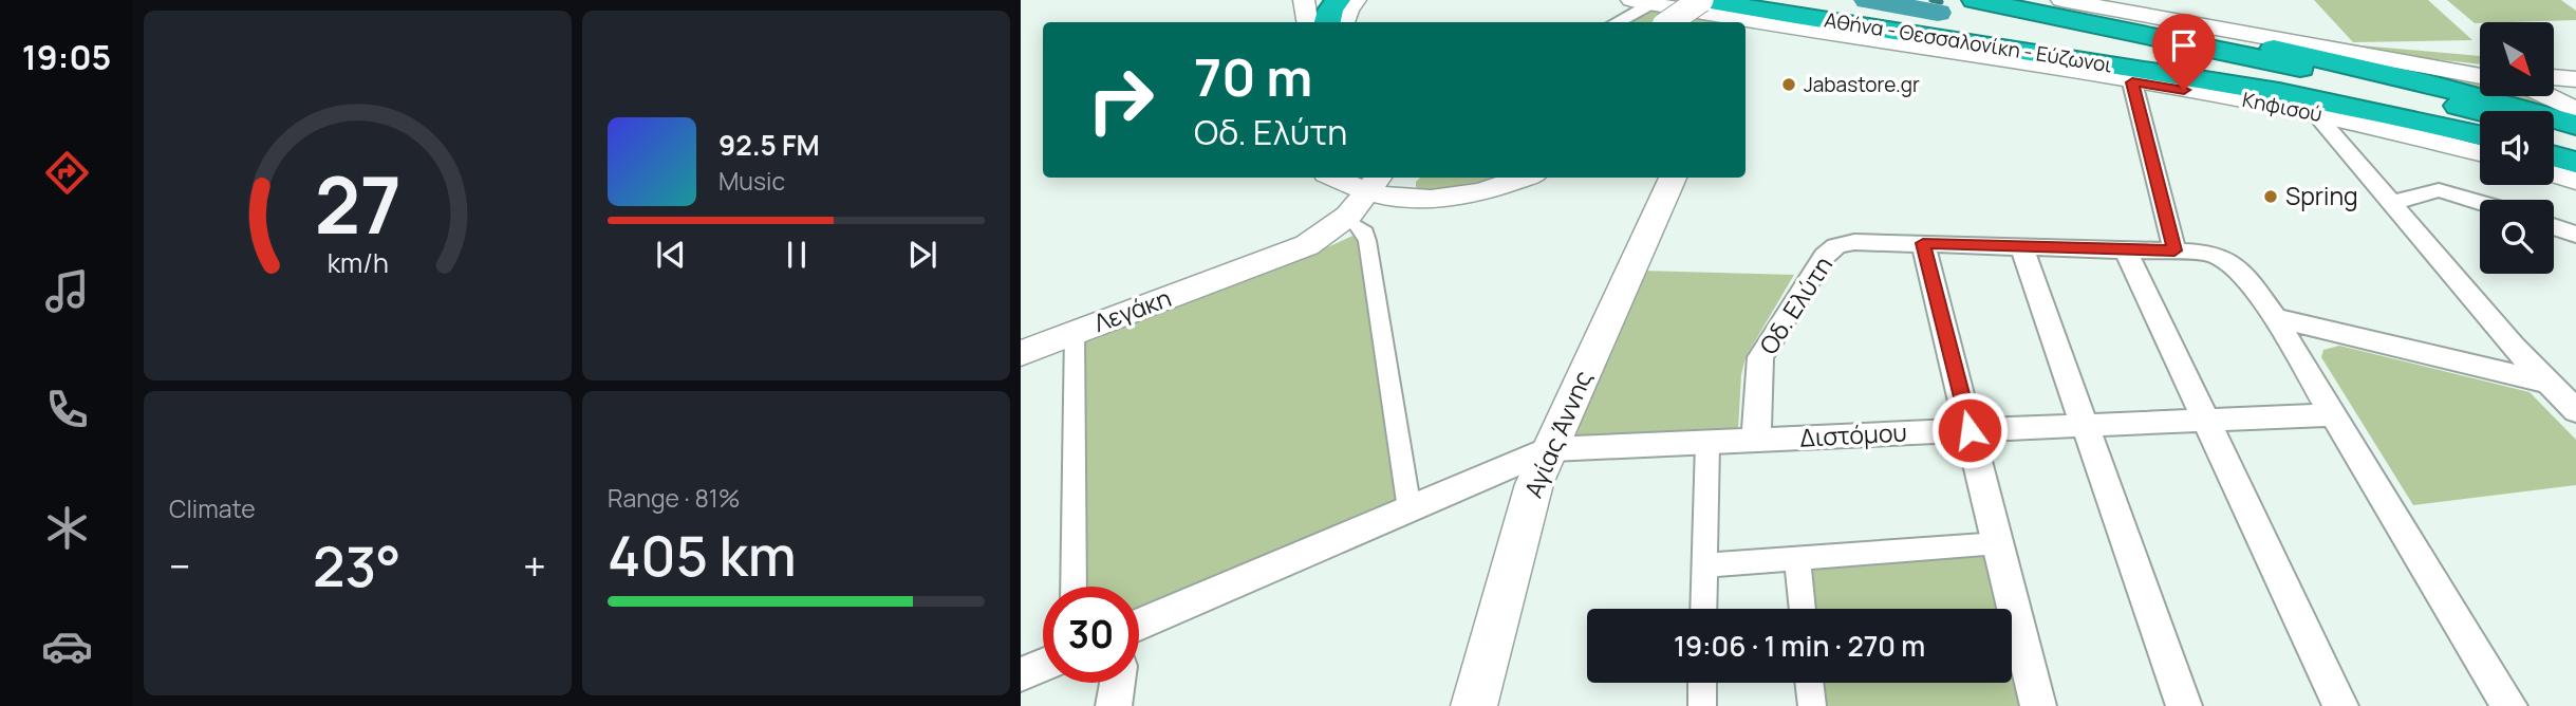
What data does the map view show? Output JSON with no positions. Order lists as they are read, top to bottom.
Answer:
{
  "streets": {
    "highway": ["Αθήνα - Θεσσαλονίκη - Εύζωνοι"],
    "street": [
      "Κηφισού",
      "Οδ. Ελύτη",
      "Λεγάκη",
      "Αγίας Άννης",
      "Διστόμου"
    ]
  },
  "crossings": [
    ["Οδ. Ελύτη", "Διστόμου"],
    ["Αγίας Άννης", "Διστόμου"]
  ],
  "places": ["Jabastore.gr", "Spring"],
  "north": "bottom right",
  "page": {
    "tabs": "19:05",
    "turn": ["70 m", "Οδ. Ελύτη"],
    "song": ["92.5 FM", "Music"],
    "tile": [
      "Climate",
      ["Range · 81%", "405 km"]
    ],
    "heat": ["−", "23°", "+"],
    "limit": "30",
    "trip": "19:06 · 1 min · 270 m",
    "gauge": ["27", "km/h"]
  }
}
